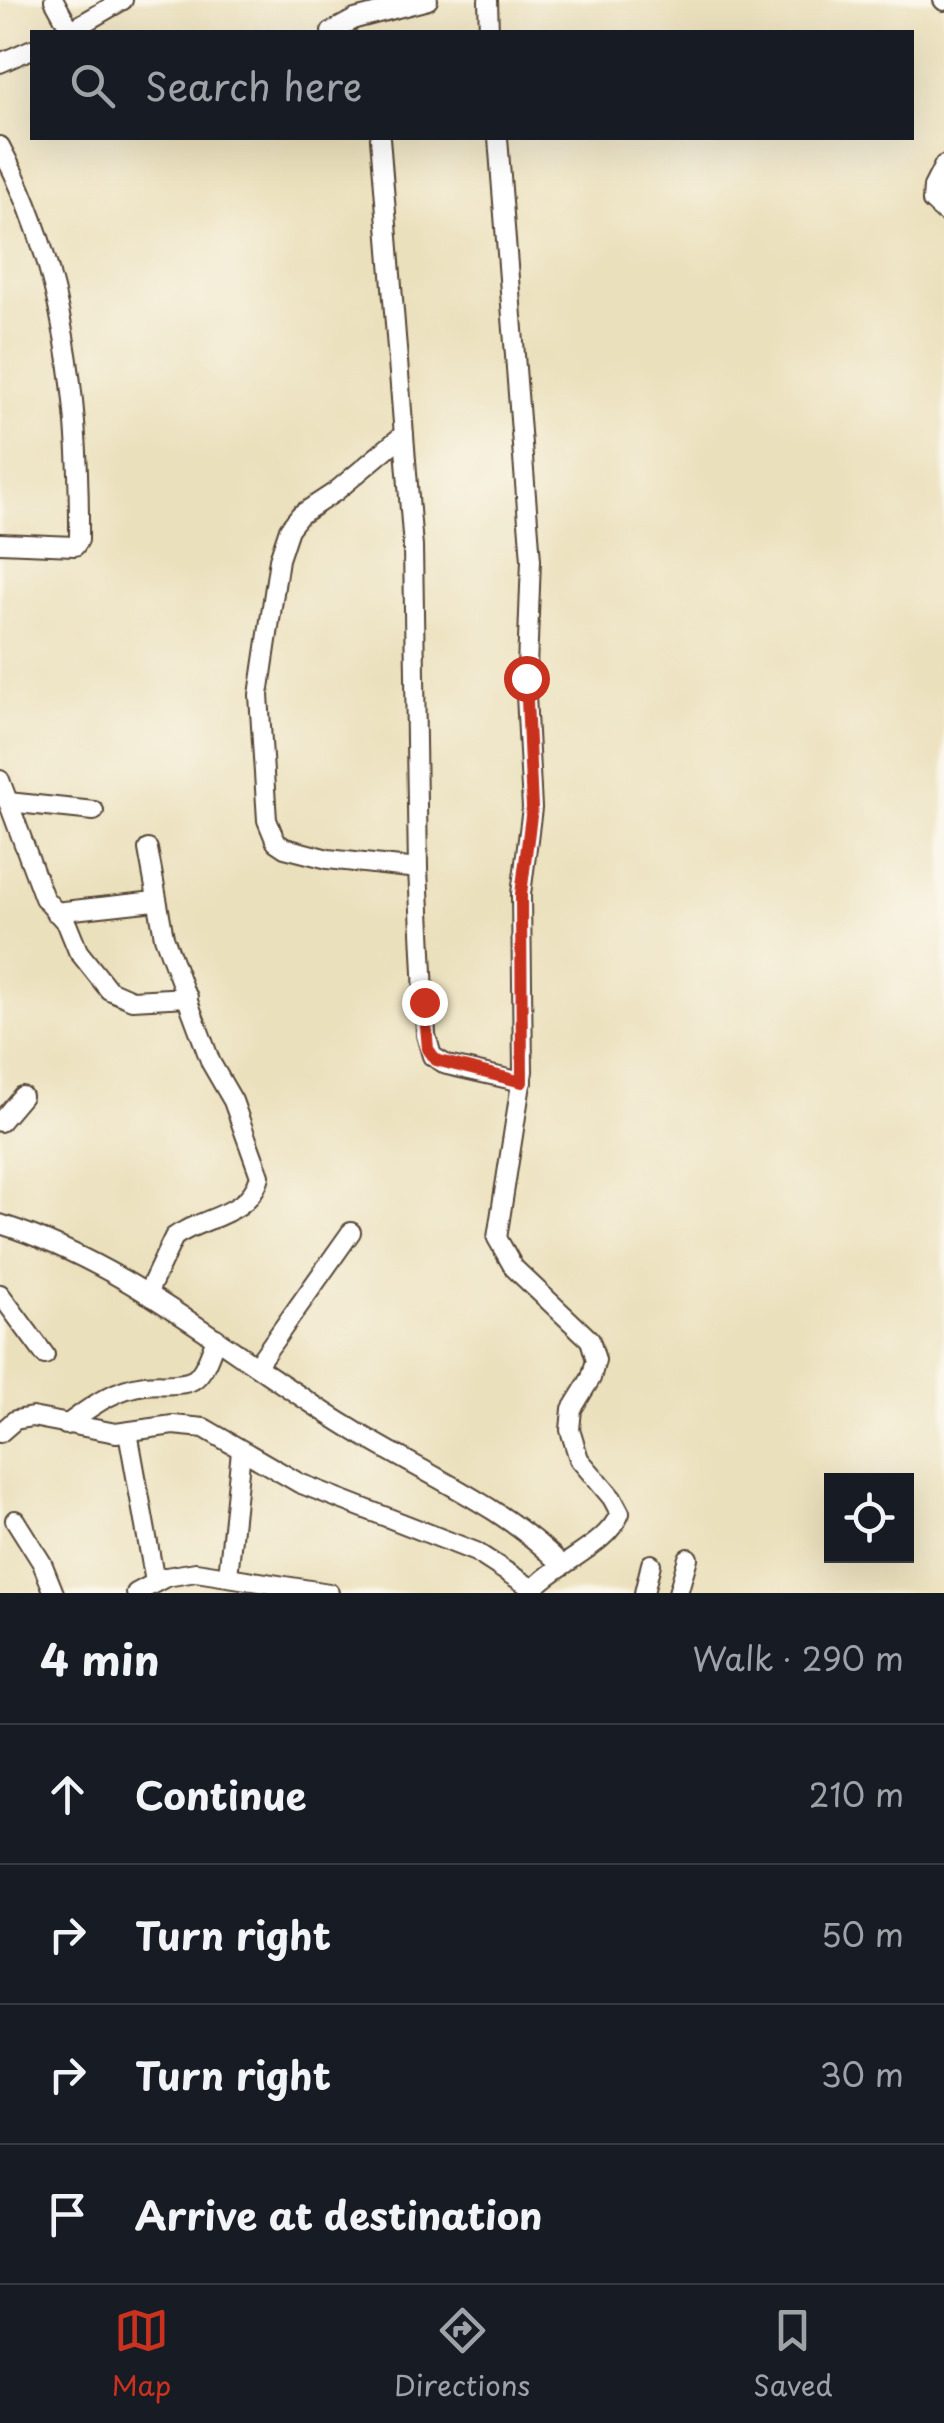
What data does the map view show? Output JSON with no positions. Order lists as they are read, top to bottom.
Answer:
{
  "page": {
    "search": "Search here",
    "heading": ["4 min", "Walk · 290 m"],
    "list": [
      ["Continue", "210 m"],
      ["Turn right", "50 m"],
      ["Turn right", "30 m"],
      "Arrive at destination"
    ],
    "nav": ["Map", "Directions", "Saved"]
  }
}
